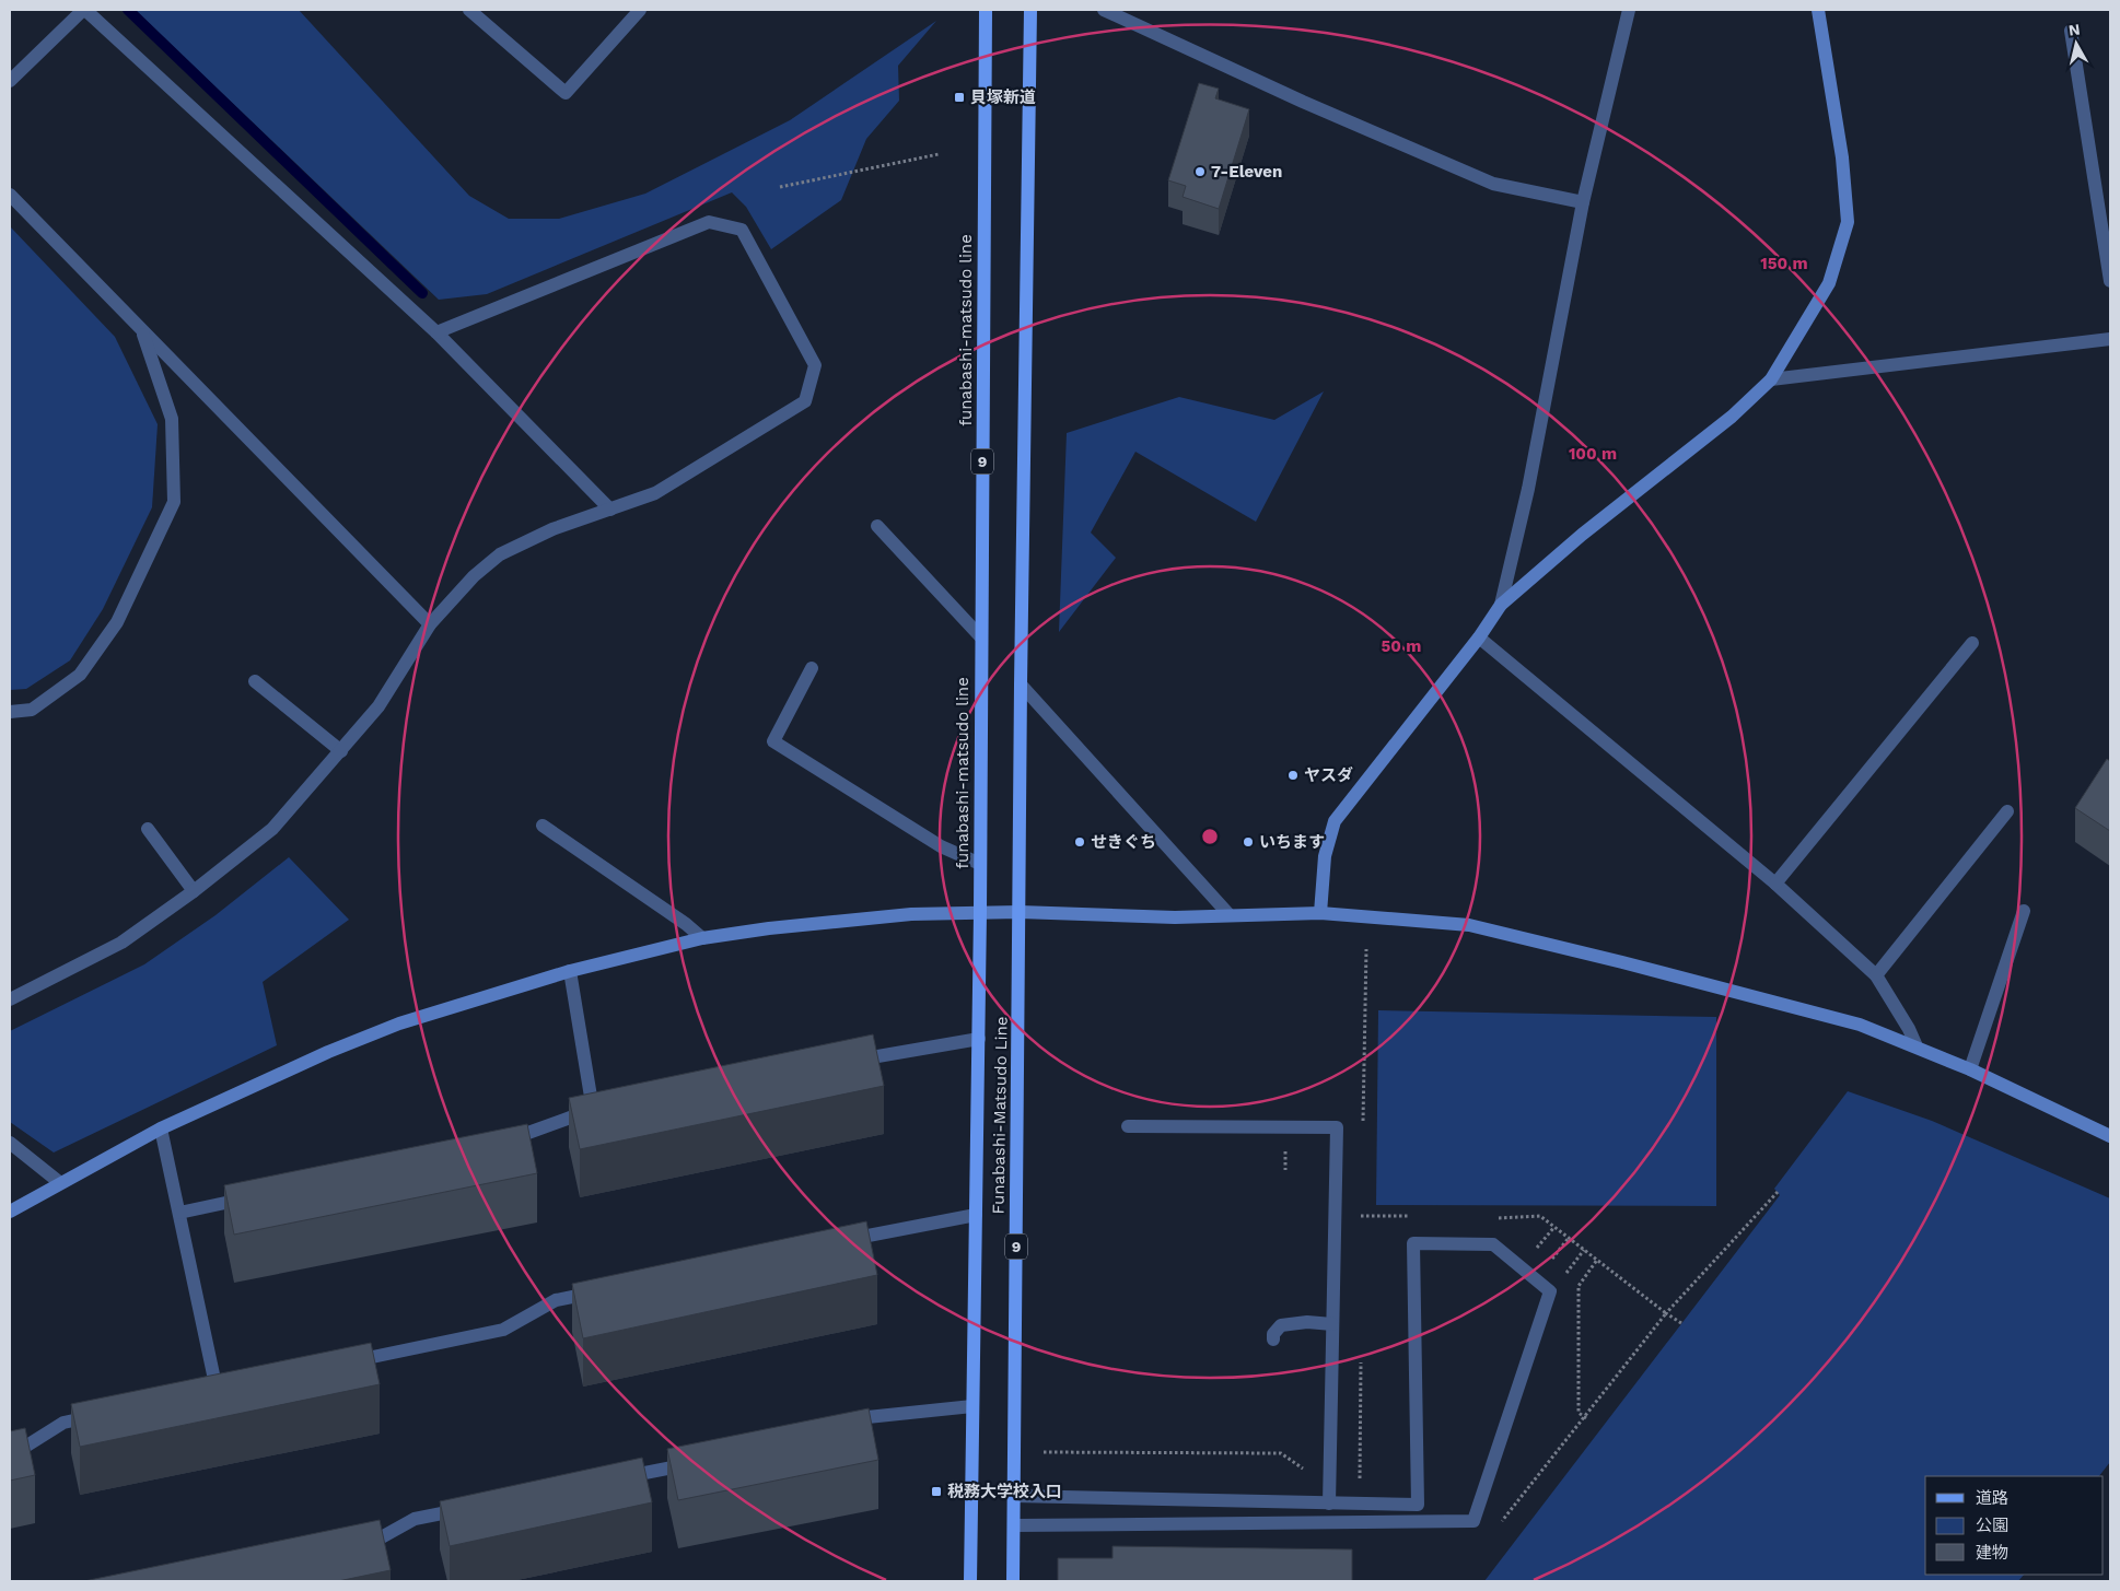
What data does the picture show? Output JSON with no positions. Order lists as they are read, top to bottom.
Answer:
{
  "streets": {
    "main road": ["funabashi-matsudo line", "9", "Funabashi-Matsudo Line"]
  },
  "crossings": [
    ["funabashi-matsudo line", "Funabashi-Matsudo Line"],
    ["9", "Funabashi-Matsudo Line"]
  ],
  "places": {
    "transit": ["貝塚新道", "税務大学校入口"],
    "other": [
      "7-Eleven",
      "ヤスダ",
      "せきぐち",
      "いちます"
    ]
  },
  "legend": ["道路", "公園", "建物"],
  "north": "top",
  "rings": ["150 m", "100 m", "50 m"]
}
